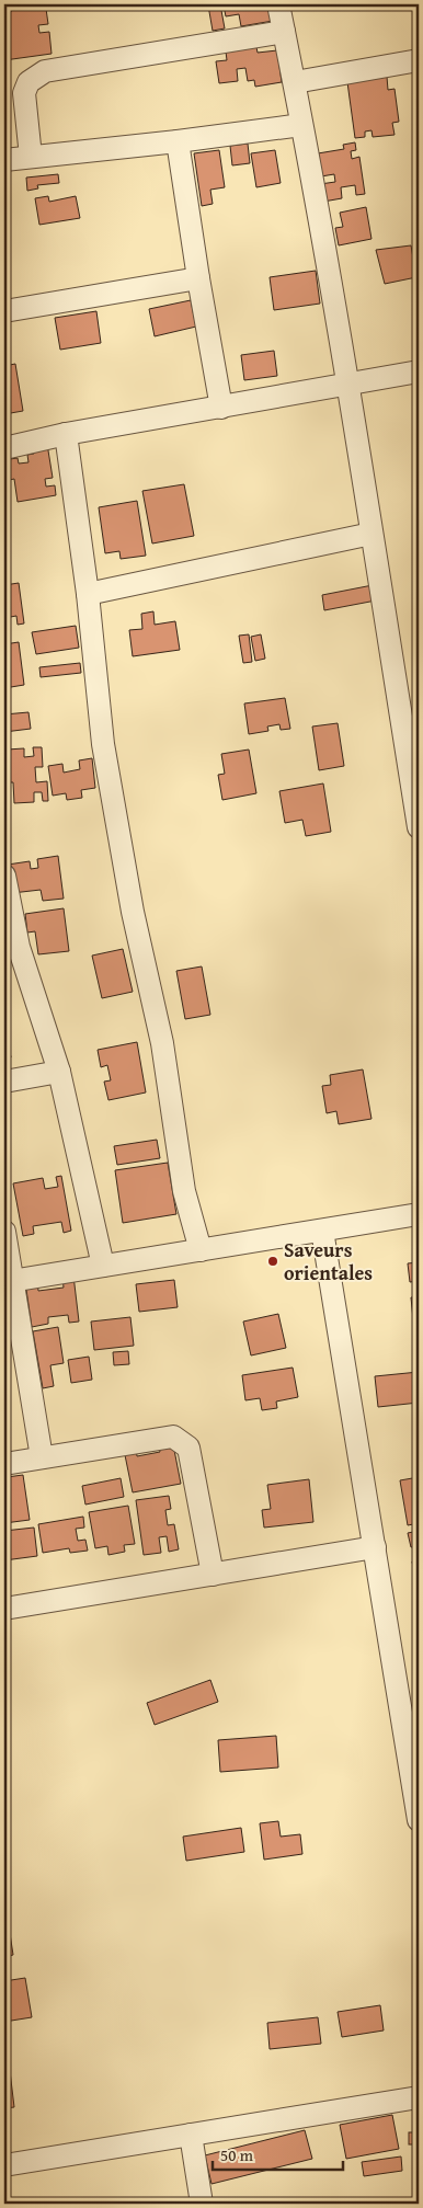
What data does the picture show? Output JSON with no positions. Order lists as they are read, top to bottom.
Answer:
{
  "places": ["Saveurs orientales"],
  "scale_bar": "50 m"
}
